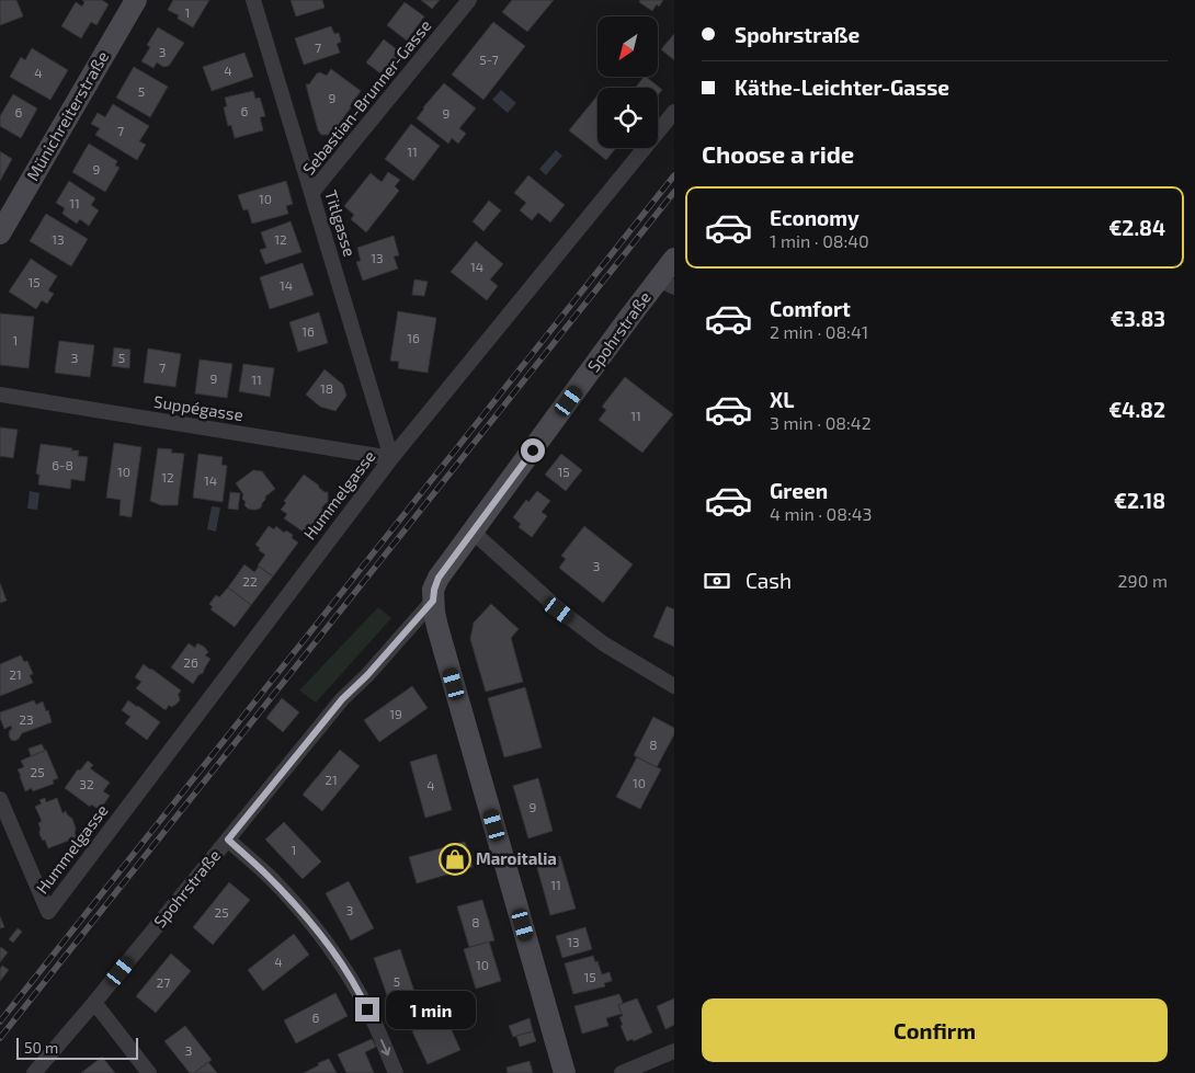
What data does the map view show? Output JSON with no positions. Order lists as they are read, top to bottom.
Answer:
{
  "streets": {
    "street": [
      "Sebastian-Brunner-Gasse",
      "Münichreiterstraße",
      "Titlgasse",
      "Spohrstraße",
      "Suppégasse",
      "Hummelgasse"
    ]
  },
  "crossings": [
    ["Sebastian-Brunner-Gasse", "Titlgasse"],
    ["Titlgasse", "Suppégasse"],
    ["Titlgasse", "Hummelgasse"],
    ["Suppégasse", "Hummelgasse"]
  ],
  "places": {
    "shop": ["Maroitalia"]
  },
  "house_numbers": [
    "1",
    "7",
    "3",
    "5-7",
    "4",
    "4",
    "5",
    "9",
    "6",
    "6",
    "9",
    "7",
    "11",
    "9",
    "10",
    "11",
    "13",
    "12",
    "13",
    "14",
    "15",
    "14",
    "16",
    "16",
    "1",
    "3",
    "5",
    "7",
    "9",
    "11",
    "18",
    "11",
    "6-8",
    "10",
    "15",
    "12",
    "14",
    "3",
    "22",
    "26",
    "21",
    "19",
    "23",
    "8",
    "25",
    "21",
    "10",
    "32",
    "4",
    "9",
    "1",
    "11",
    "3",
    "25",
    "8",
    "13",
    "4",
    "10",
    "15",
    "5",
    "27",
    "6",
    "3"
  ],
  "scale_bar": "50 m",
  "north": "bottom left",
  "page": {
    "banner": ["Spohrstraße", "Käthe-Leichter-Gasse"],
    "heading": "Choose a ride",
    "list": [
      {
        "name": "Economy",
        "note": "1 min · 08:40",
        "value": "€2.84"
      },
      {
        "name": "Comfort",
        "note": "2 min · 08:41",
        "value": "€3.83"
      },
      {
        "name": "XL",
        "note": "3 min · 08:42",
        "value": "€4.82"
      },
      {
        "name": "Green",
        "note": "4 min · 08:43",
        "value": "€2.18"
      }
    ],
    "pay": ["Cash", "290 m"],
    "buttons": "Confirm",
    "bubble": "1 min",
    "scale": "50 m"
  }
}
